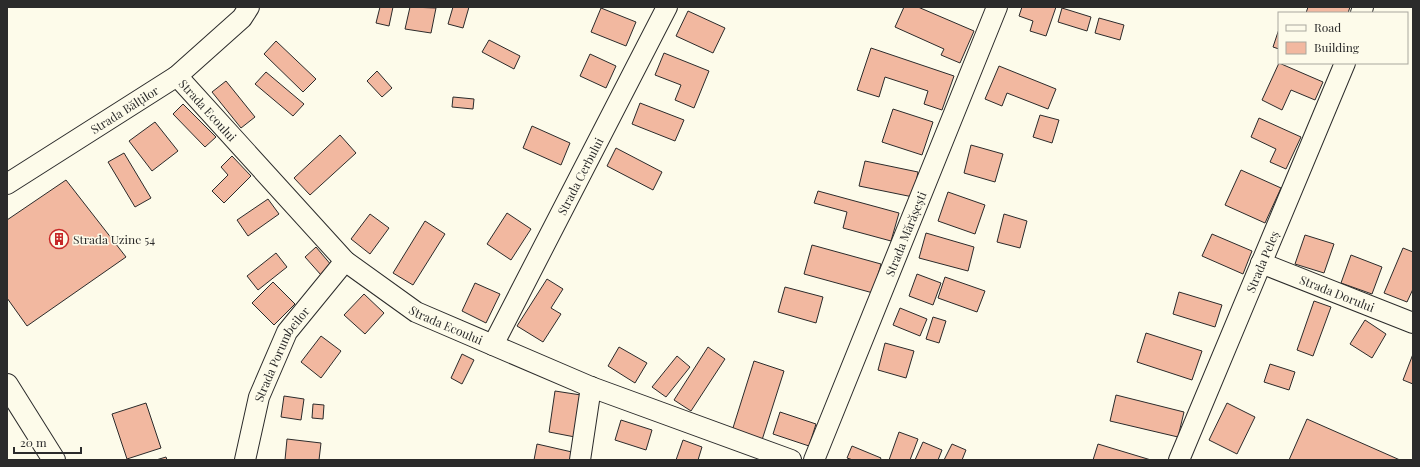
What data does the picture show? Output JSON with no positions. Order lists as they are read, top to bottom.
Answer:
{
  "streets": {
    "street": [
      "Strada Bălților",
      "Strada Ecoului",
      "Strada Cerbului",
      "Strada Mărășești",
      "Strada Peleș",
      "Strada Dorului",
      "Strada Porumbeilor"
    ]
  },
  "crossings": [
    ["Strada Bălților", "Strada Ecoului"],
    ["Strada Ecoului", "Strada Cerbului"],
    ["Strada Ecoului", "Strada Porumbeilor"],
    ["Strada Peleș", "Strada Dorului"]
  ],
  "places": {
    "building": ["Strada Uzine 54"]
  },
  "legend": ["Road", "Building"],
  "scale_bar": "20 m"
}
